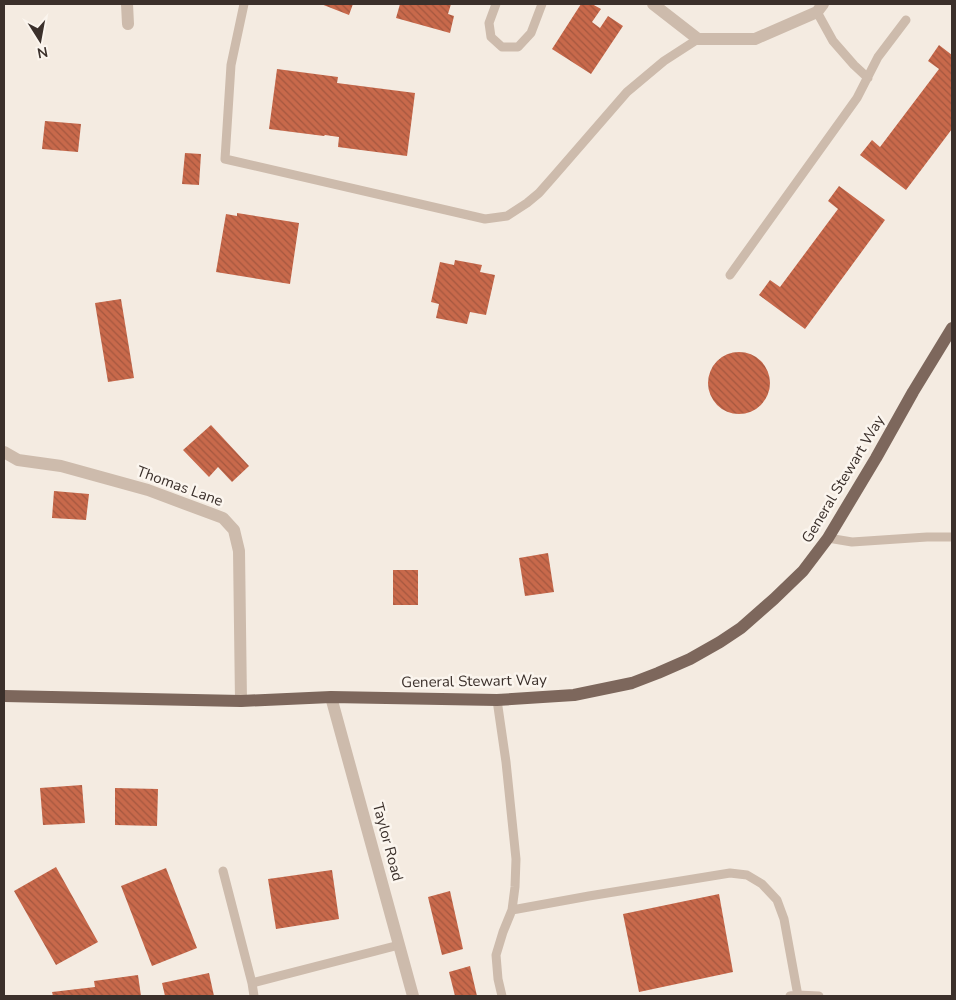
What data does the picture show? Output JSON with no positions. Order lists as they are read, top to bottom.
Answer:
{
  "streets": {
    "main road": ["General Stewart Way"],
    "street": ["Thomas Lane", "Taylor Road"]
  },
  "crossings": [
    ["General Stewart Way", "Thomas Lane"],
    ["General Stewart Way", "Taylor Road"]
  ],
  "north": "bottom"
}
